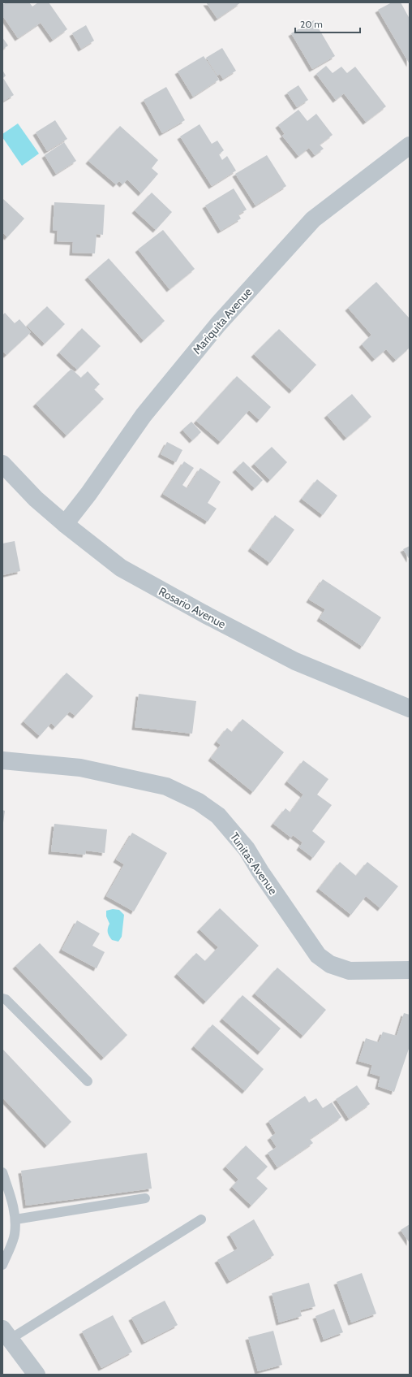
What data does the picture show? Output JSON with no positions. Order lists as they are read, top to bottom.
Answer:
{
  "streets": {
    "street": ["Mariquita Avenue", "Rosario Avenue", "Tunitas Avenue"]
  },
  "crossings": [
    ["Mariquita Avenue", "Rosario Avenue"]
  ],
  "scale_bar": "20 m"
}
